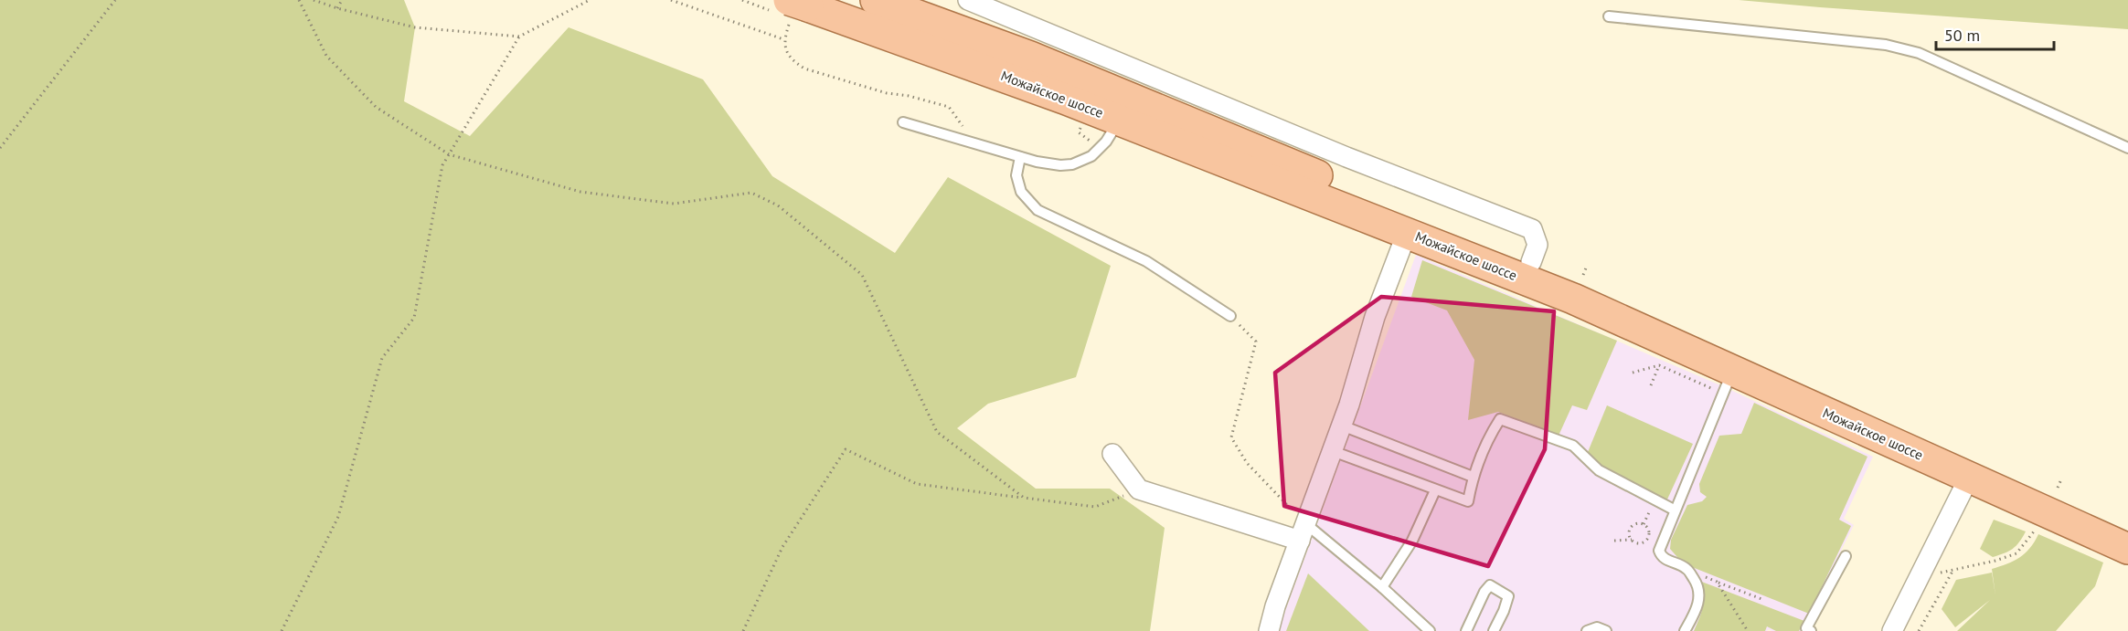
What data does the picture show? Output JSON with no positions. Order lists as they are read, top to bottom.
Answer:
{
  "streets": {
    "main road": ["Можайское шоссе"]
  },
  "scale_bar": "50 m"
}
